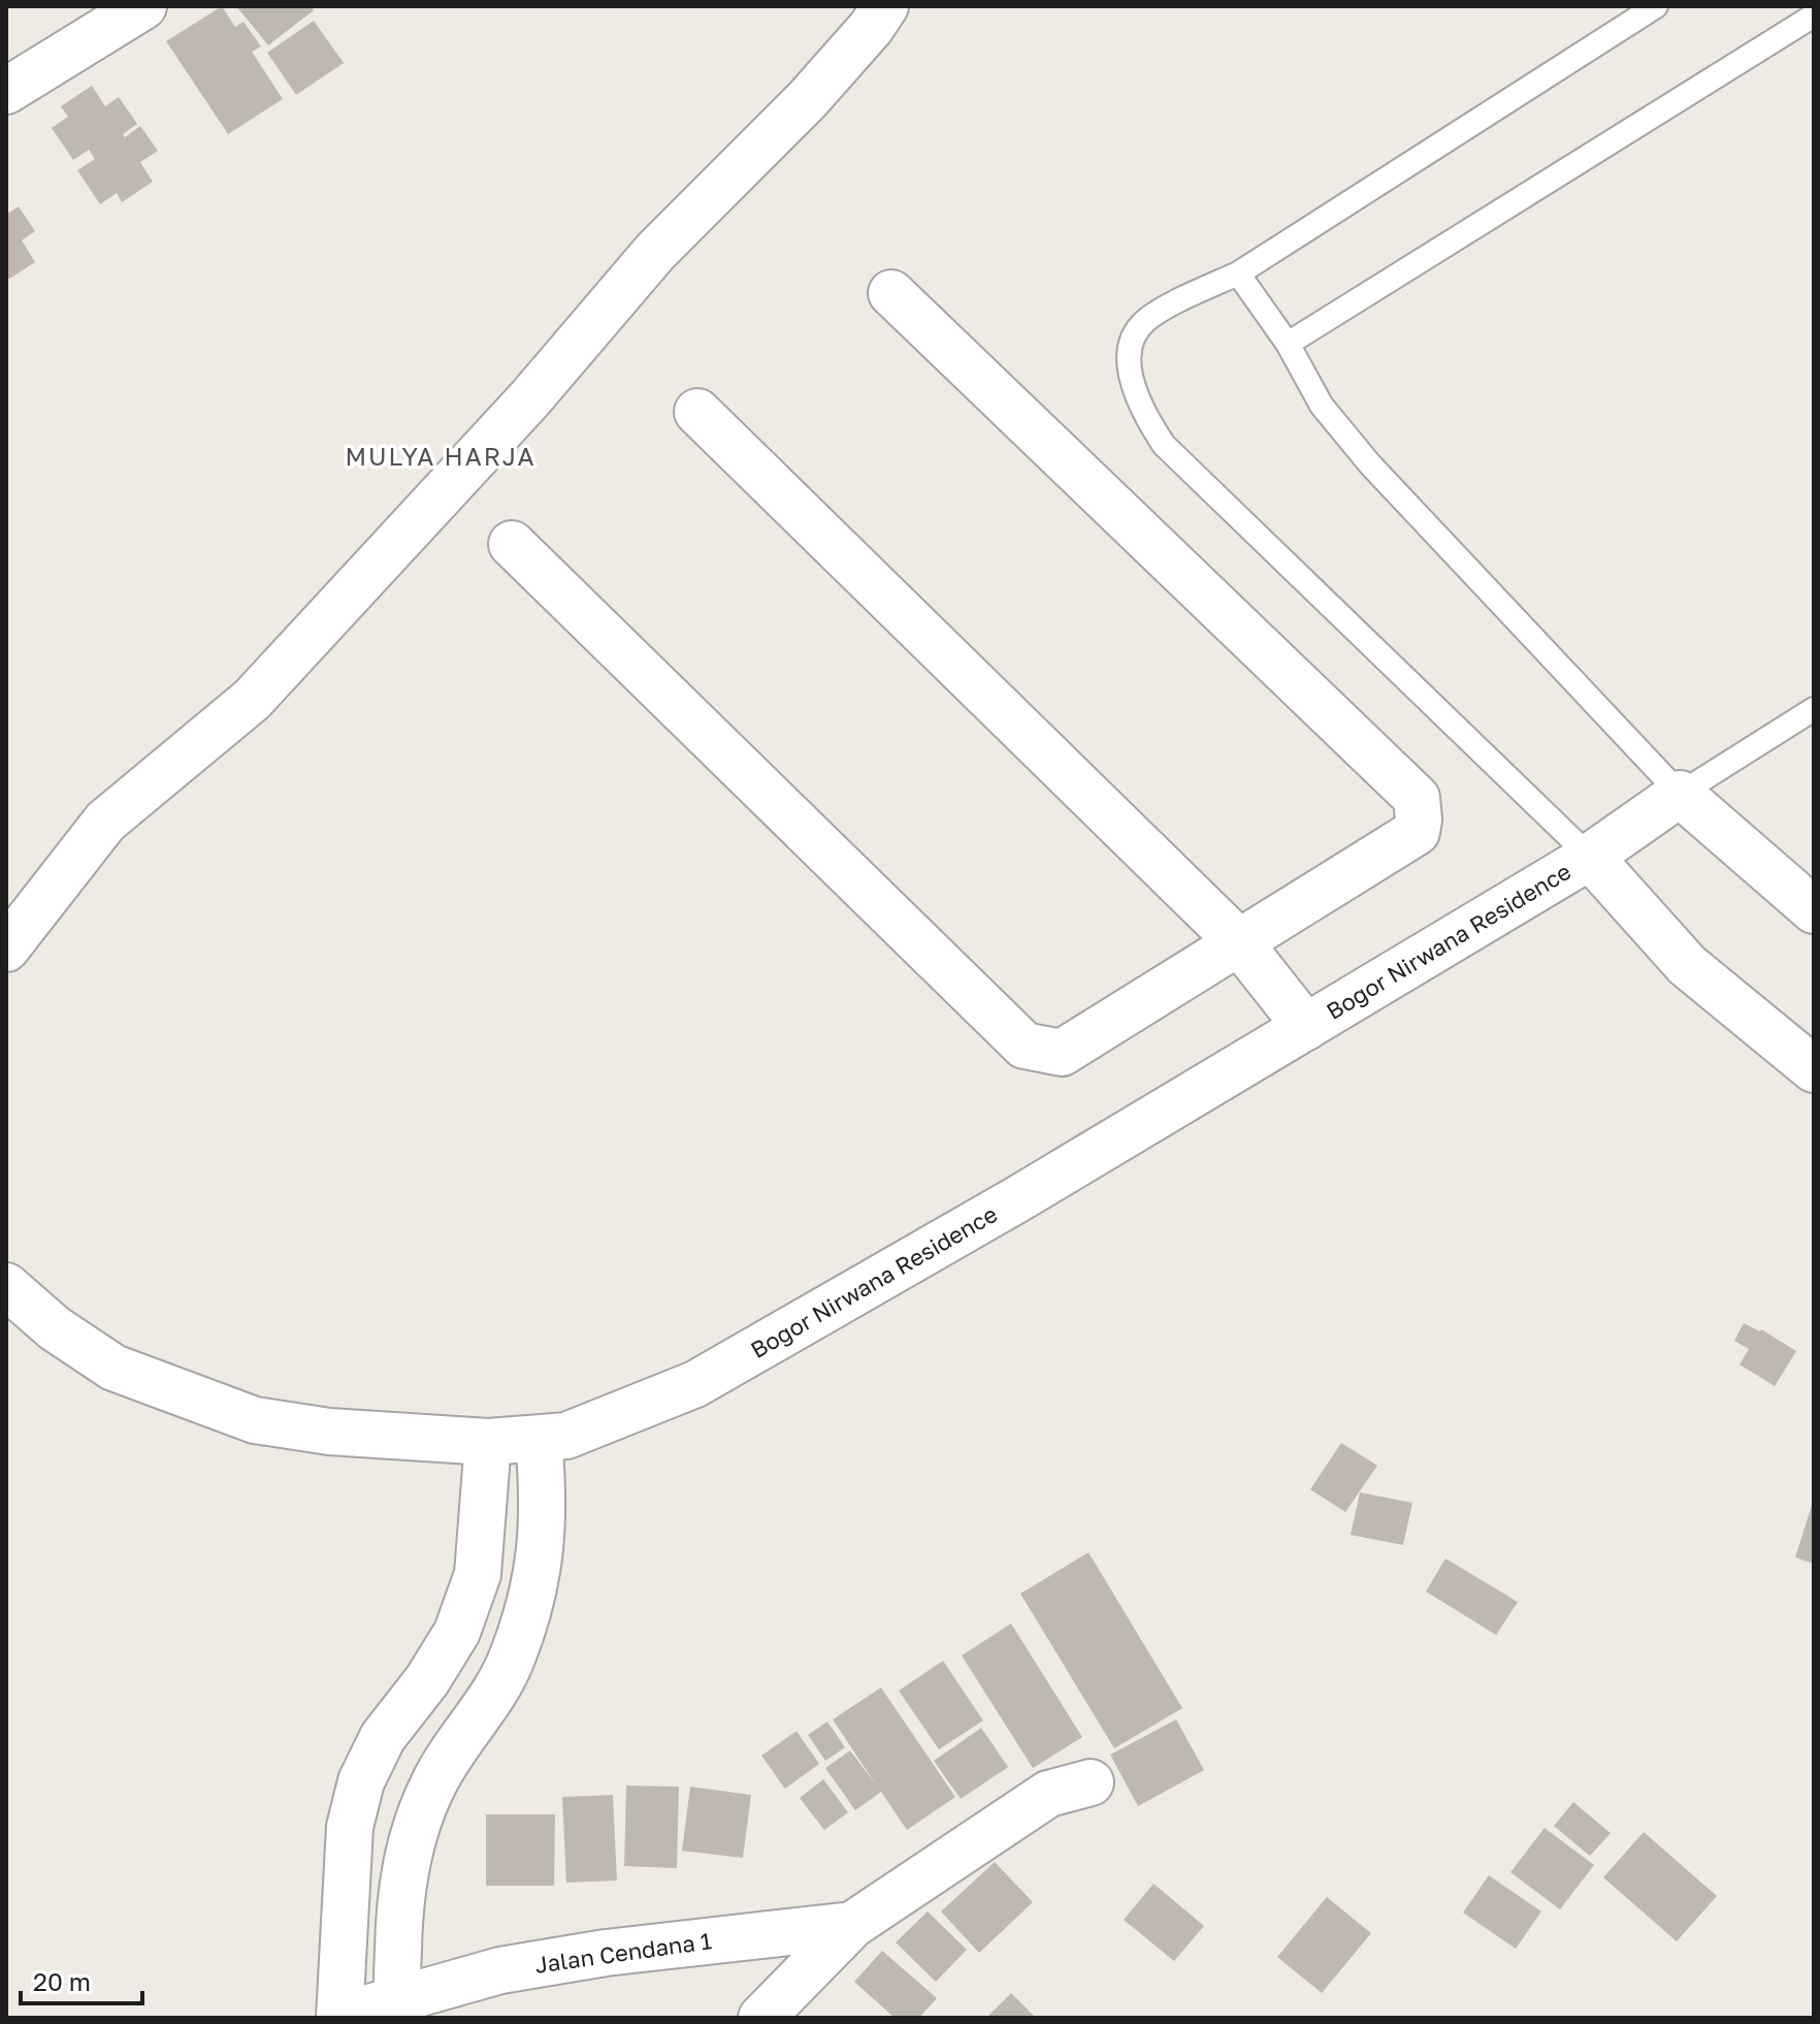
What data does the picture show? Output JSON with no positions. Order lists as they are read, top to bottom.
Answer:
{
  "streets": {
    "street": ["Bogor Nirwana Residence", "Jalan Cendana 1"]
  },
  "districts": ["MULYA HARJA"],
  "scale_bar": "20 m"
}
